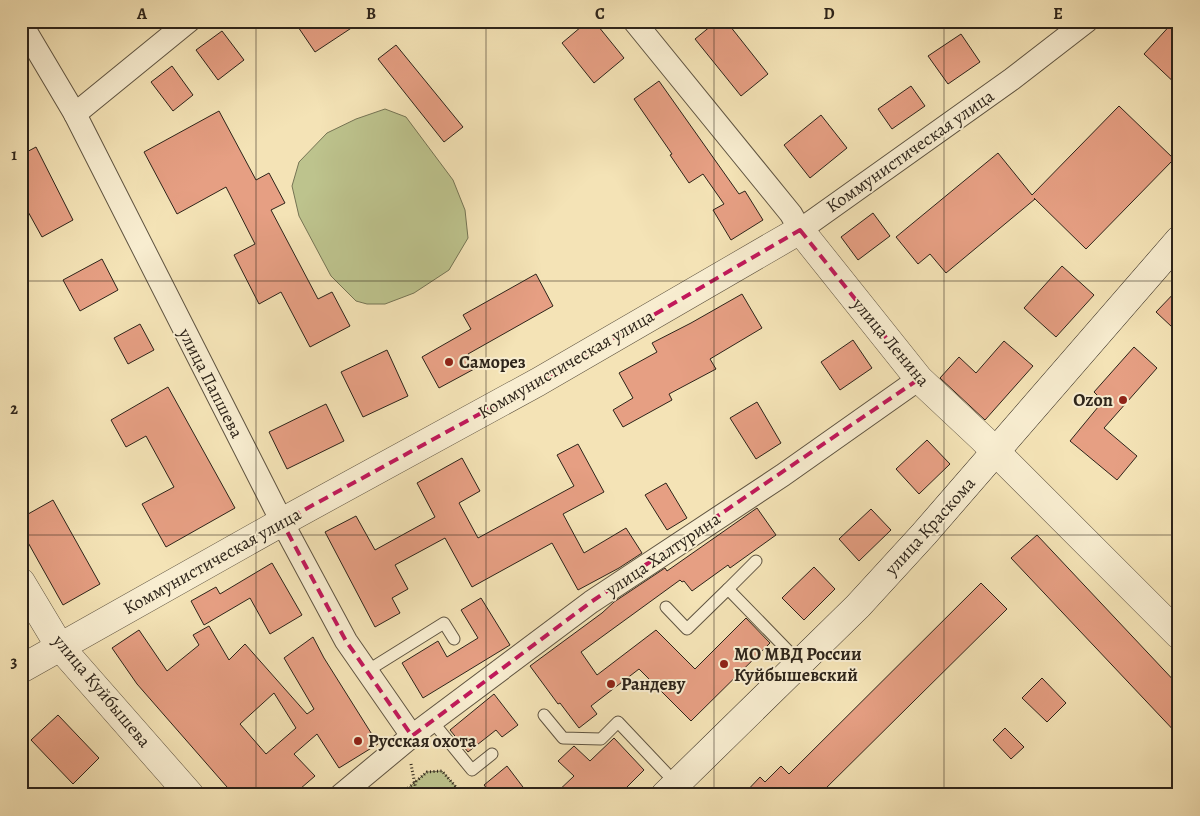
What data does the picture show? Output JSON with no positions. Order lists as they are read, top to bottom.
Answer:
{
  "streets": {
    "street": [
      "Коммунистическая улица",
      "улица Ленина",
      "улица Папшева",
      "улица Краскома",
      "улица Халтурина",
      "улица Куйбышева"
    ]
  },
  "crossings": [
    ["Коммунистическая улица", "улица Ленина"],
    ["Коммунистическая улица", "улица Папшева"],
    ["Коммунистическая улица", "улица Куйбышева"],
    ["улица Ленина", "улица Краскома"],
    ["улица Ленина", "улица Халтурина"],
    ["улица Папшева", "улица Халтурина"]
  ],
  "places": [
    "Саморез",
    "Ozon",
    "МО МВД России Куйбышевский",
    "Рандеву",
    "Русская охота"
  ],
  "grid": {
    "columns": [
      "A",
      "B",
      "C",
      "D",
      "E"
    ],
    "rows": ["1", "2", "3"]
  }
}
